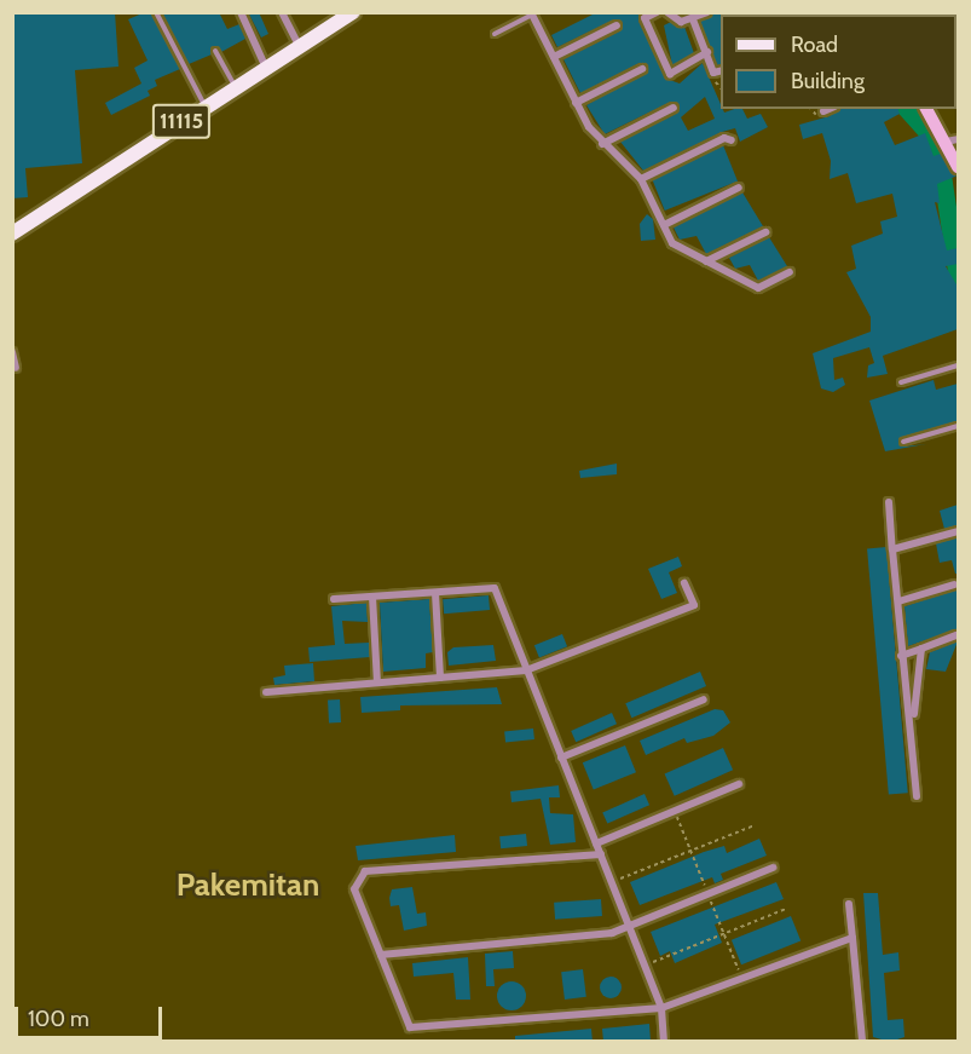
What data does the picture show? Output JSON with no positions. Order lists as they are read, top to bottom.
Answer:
{
  "streets": {
    "main road": ["11115"]
  },
  "districts": ["Pakemitan"],
  "legend": ["Road", "Building"],
  "scale_bar": "100 m"
}
